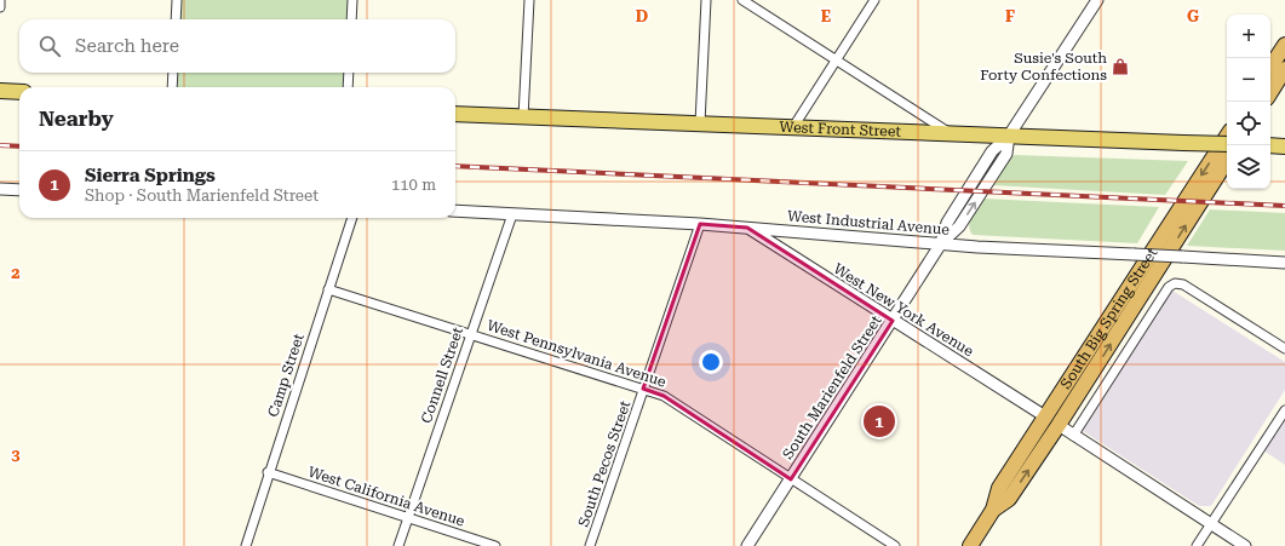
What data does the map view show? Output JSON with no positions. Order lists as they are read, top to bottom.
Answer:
{
  "streets": {
    "highway": ["South Big Spring Street"],
    "main road": ["West Front Street"],
    "street": [
      "West Industrial Avenue",
      "West New York Avenue",
      "West Pennsylvania Avenue",
      "Camp Street",
      "Connell Street",
      "South Marienfeld Street",
      "South Pecos Street",
      "West California Avenue"
    ]
  },
  "crossings": [
    ["West Front Street", "South Marienfeld Street"],
    ["West Industrial Avenue", "West New York Avenue"],
    ["West Industrial Avenue", "Connell Street"],
    ["West Industrial Avenue", "South Marienfeld Street"],
    ["West Industrial Avenue", "South Pecos Street"],
    ["West New York Avenue", "South Big Spring Street"],
    ["West New York Avenue", "South Marienfeld Street"],
    ["West Pennsylvania Avenue", "Camp Street"],
    ["West Pennsylvania Avenue", "Connell Street"],
    ["West Pennsylvania Avenue", "South Marienfeld Street"],
    ["West Pennsylvania Avenue", "South Pecos Street"],
    ["Camp Street", "West California Avenue"],
    ["Connell Street", "West California Avenue"]
  ],
  "places": {
    "shop": ["Susie's South Forty Confections"]
  },
  "page": {
    "map_buttons": ["+", "−"],
    "search": "Search here",
    "heading": "Nearby",
    "list": [
      {
        "mark": "1",
        "name": "Sierra Springs",
        "note": "Shop · South Marienfeld Street",
        "value": "110 m"
      }
    ],
    "pins": "1"
  },
  "grid": {
    "columns": [
      "D",
      "E",
      "F",
      "G"
    ],
    "rows": ["2", "3"]
  }
}
